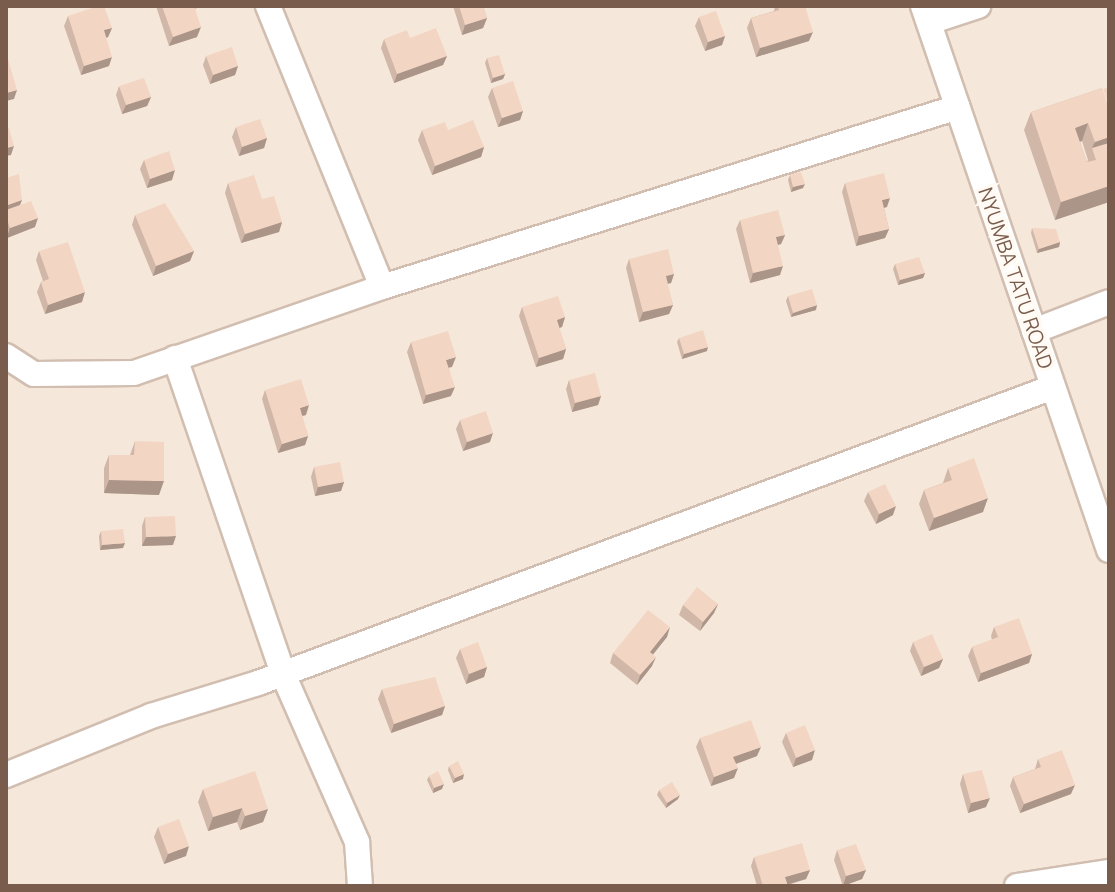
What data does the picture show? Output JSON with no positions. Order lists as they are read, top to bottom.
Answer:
{
  "streets": {
    "street": ["NYUMBA TATU ROAD"]
  }
}
